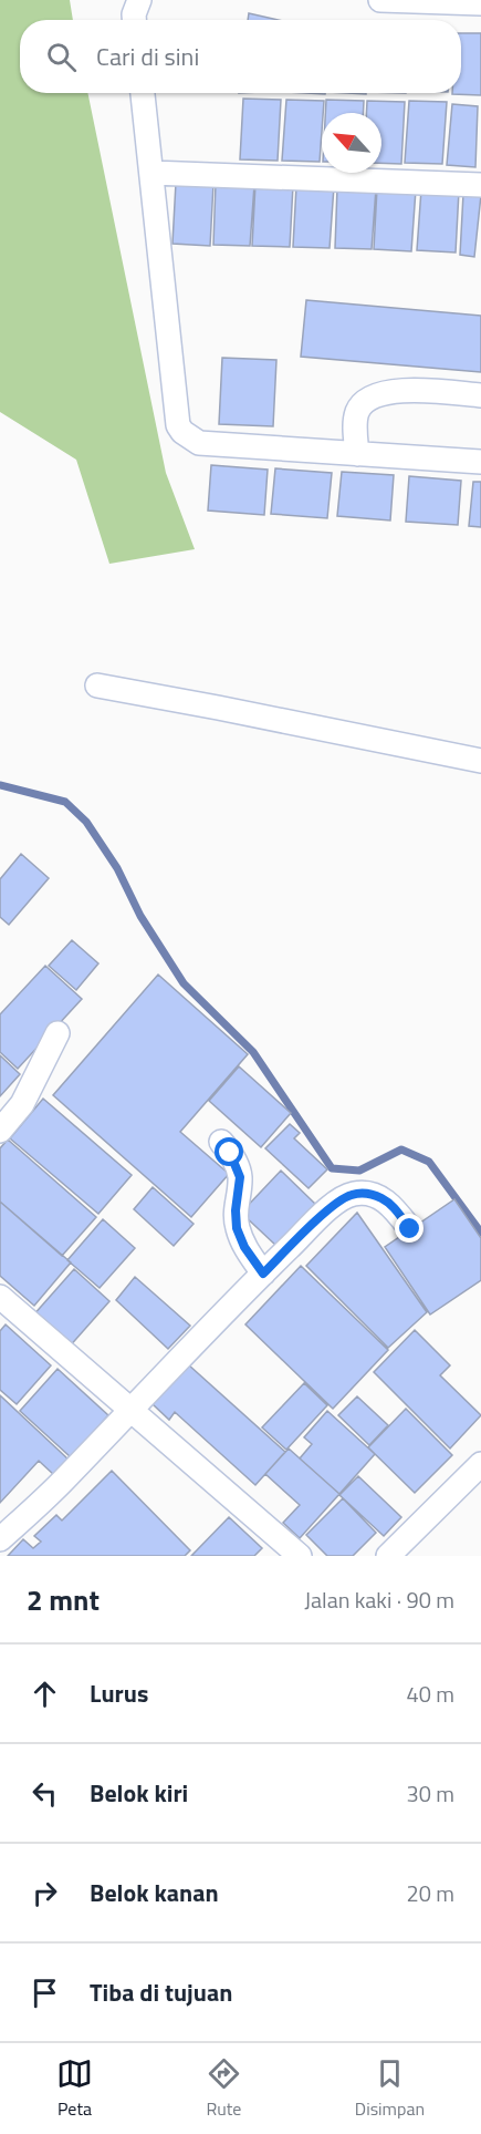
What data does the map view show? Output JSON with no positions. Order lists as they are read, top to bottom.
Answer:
{
  "north": "top left",
  "page": {
    "search": "Cari di sini",
    "heading": ["2 mnt", "Jalan kaki · 90 m"],
    "list": [
      ["Lurus", "40 m"],
      ["Belok kiri", "30 m"],
      ["Belok kanan", "20 m"],
      "Tiba di tujuan"
    ],
    "nav": ["Peta", "Rute", "Disimpan"]
  }
}
